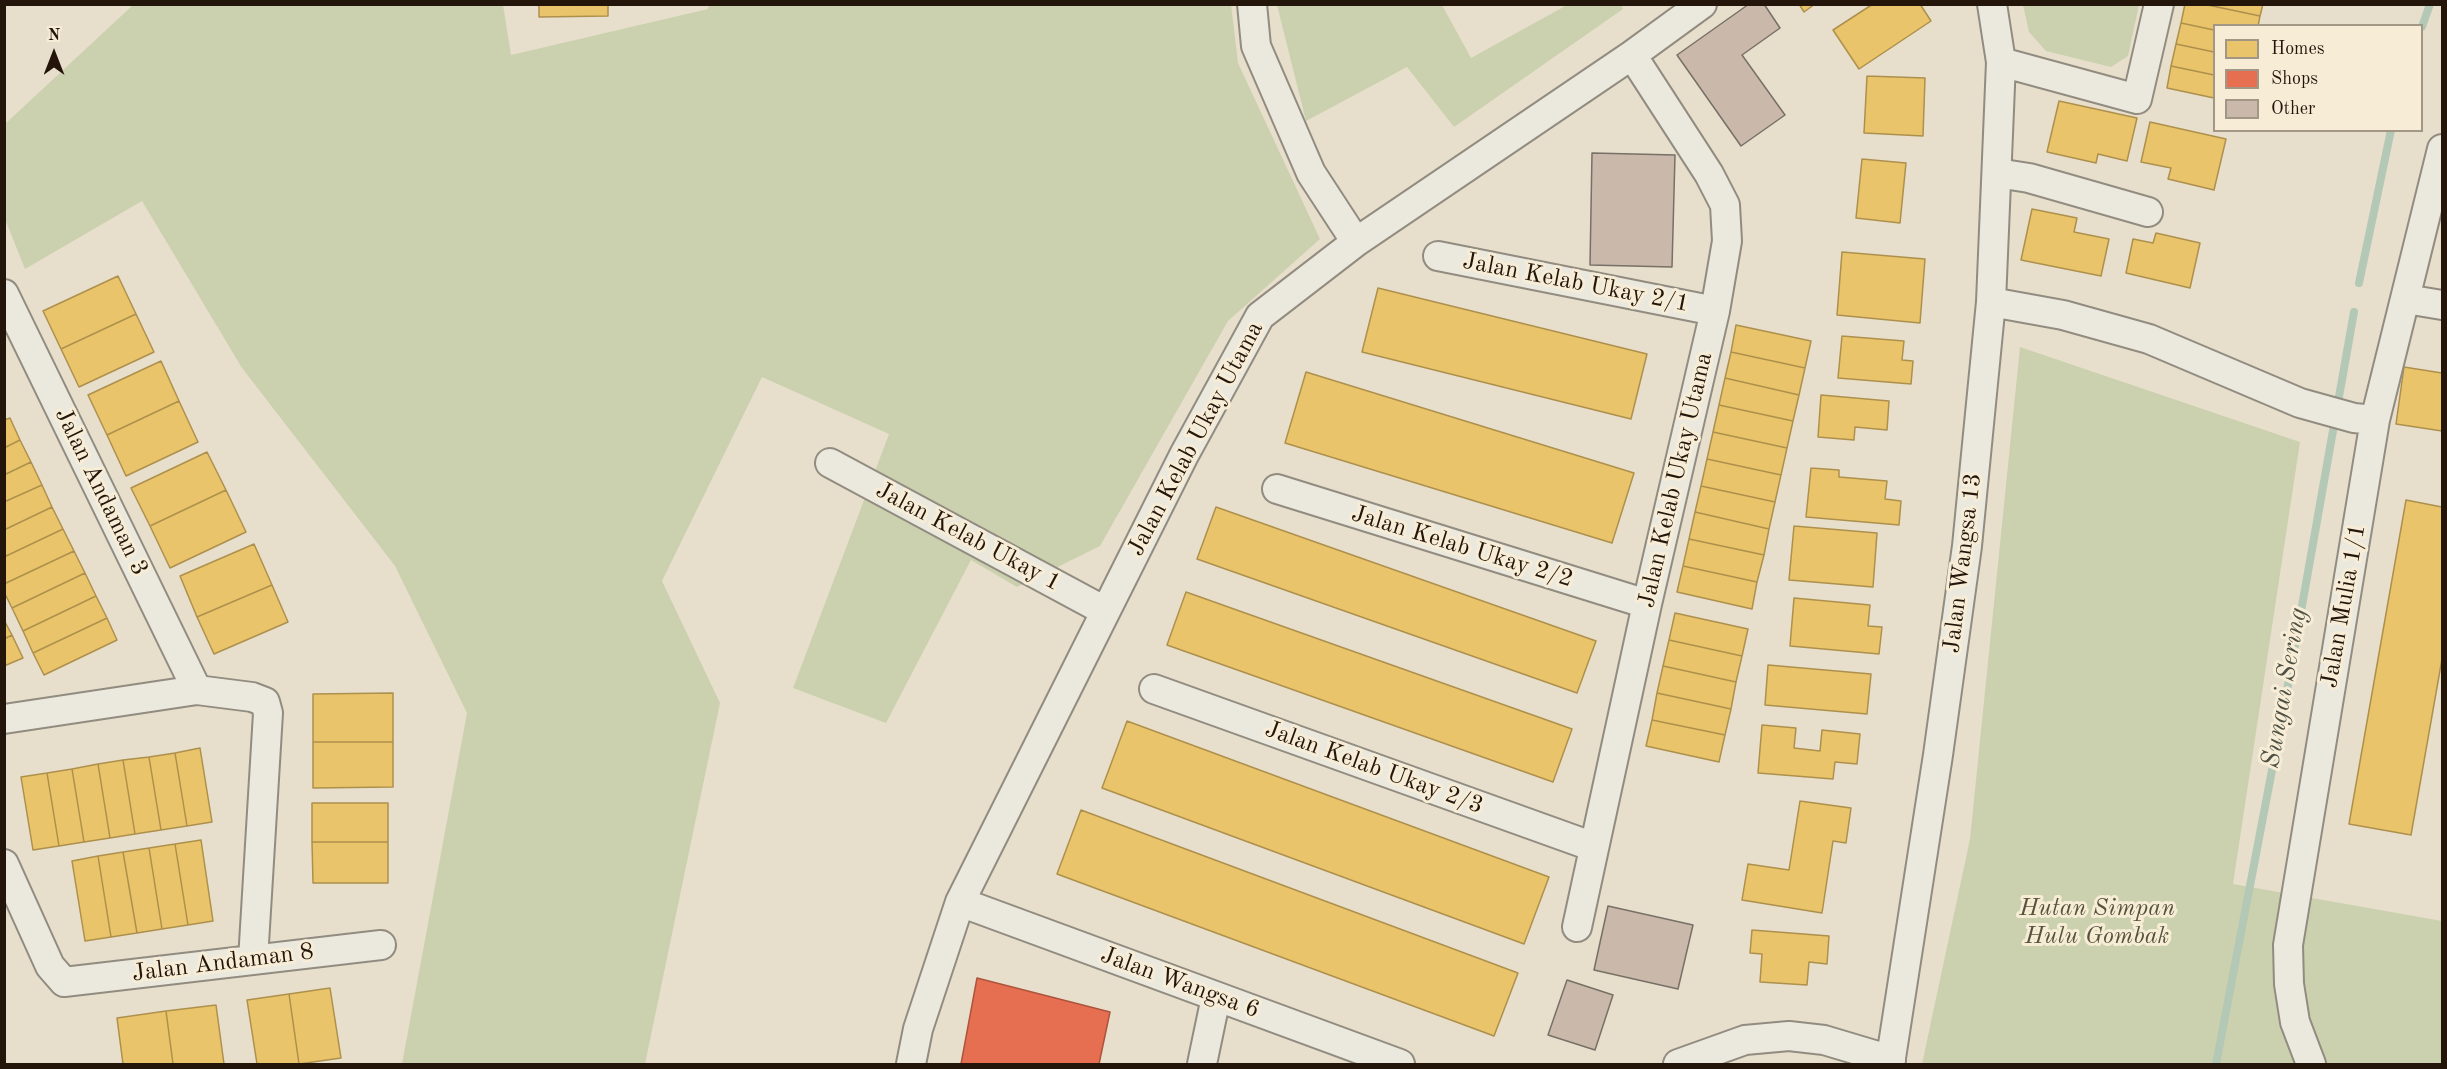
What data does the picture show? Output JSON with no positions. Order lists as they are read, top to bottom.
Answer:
{
  "streets": {
    "street": [
      "Jalan Kelab Ukay 2/1",
      "Jalan Kelab Ukay Utama",
      "Jalan Andaman 3",
      "Jalan Kelab Ukay 1",
      "Jalan Kelab Ukay 2/2",
      "Jalan Wangsa 13",
      "Jalan Mulia 1/1",
      "Jalan Kelab Ukay 2/3",
      "Jalan Andaman 8",
      "Jalan Wangsa 6"
    ]
  },
  "crossings": [
    ["Jalan Kelab Ukay 2/1", "Jalan Kelab Ukay Utama"],
    ["Jalan Kelab Ukay Utama", "Jalan Kelab Ukay 1"],
    ["Jalan Kelab Ukay Utama", "Jalan Kelab Ukay 2/2"],
    ["Jalan Kelab Ukay Utama", "Jalan Kelab Ukay 2/3"],
    ["Jalan Kelab Ukay Utama", "Jalan Wangsa 6"]
  ],
  "water": ["Sungai Sering"],
  "parks": ["Hutan Simpan Hulu Gombak"],
  "legend": ["Homes", "Shops", "Other"],
  "north": "top"
}
